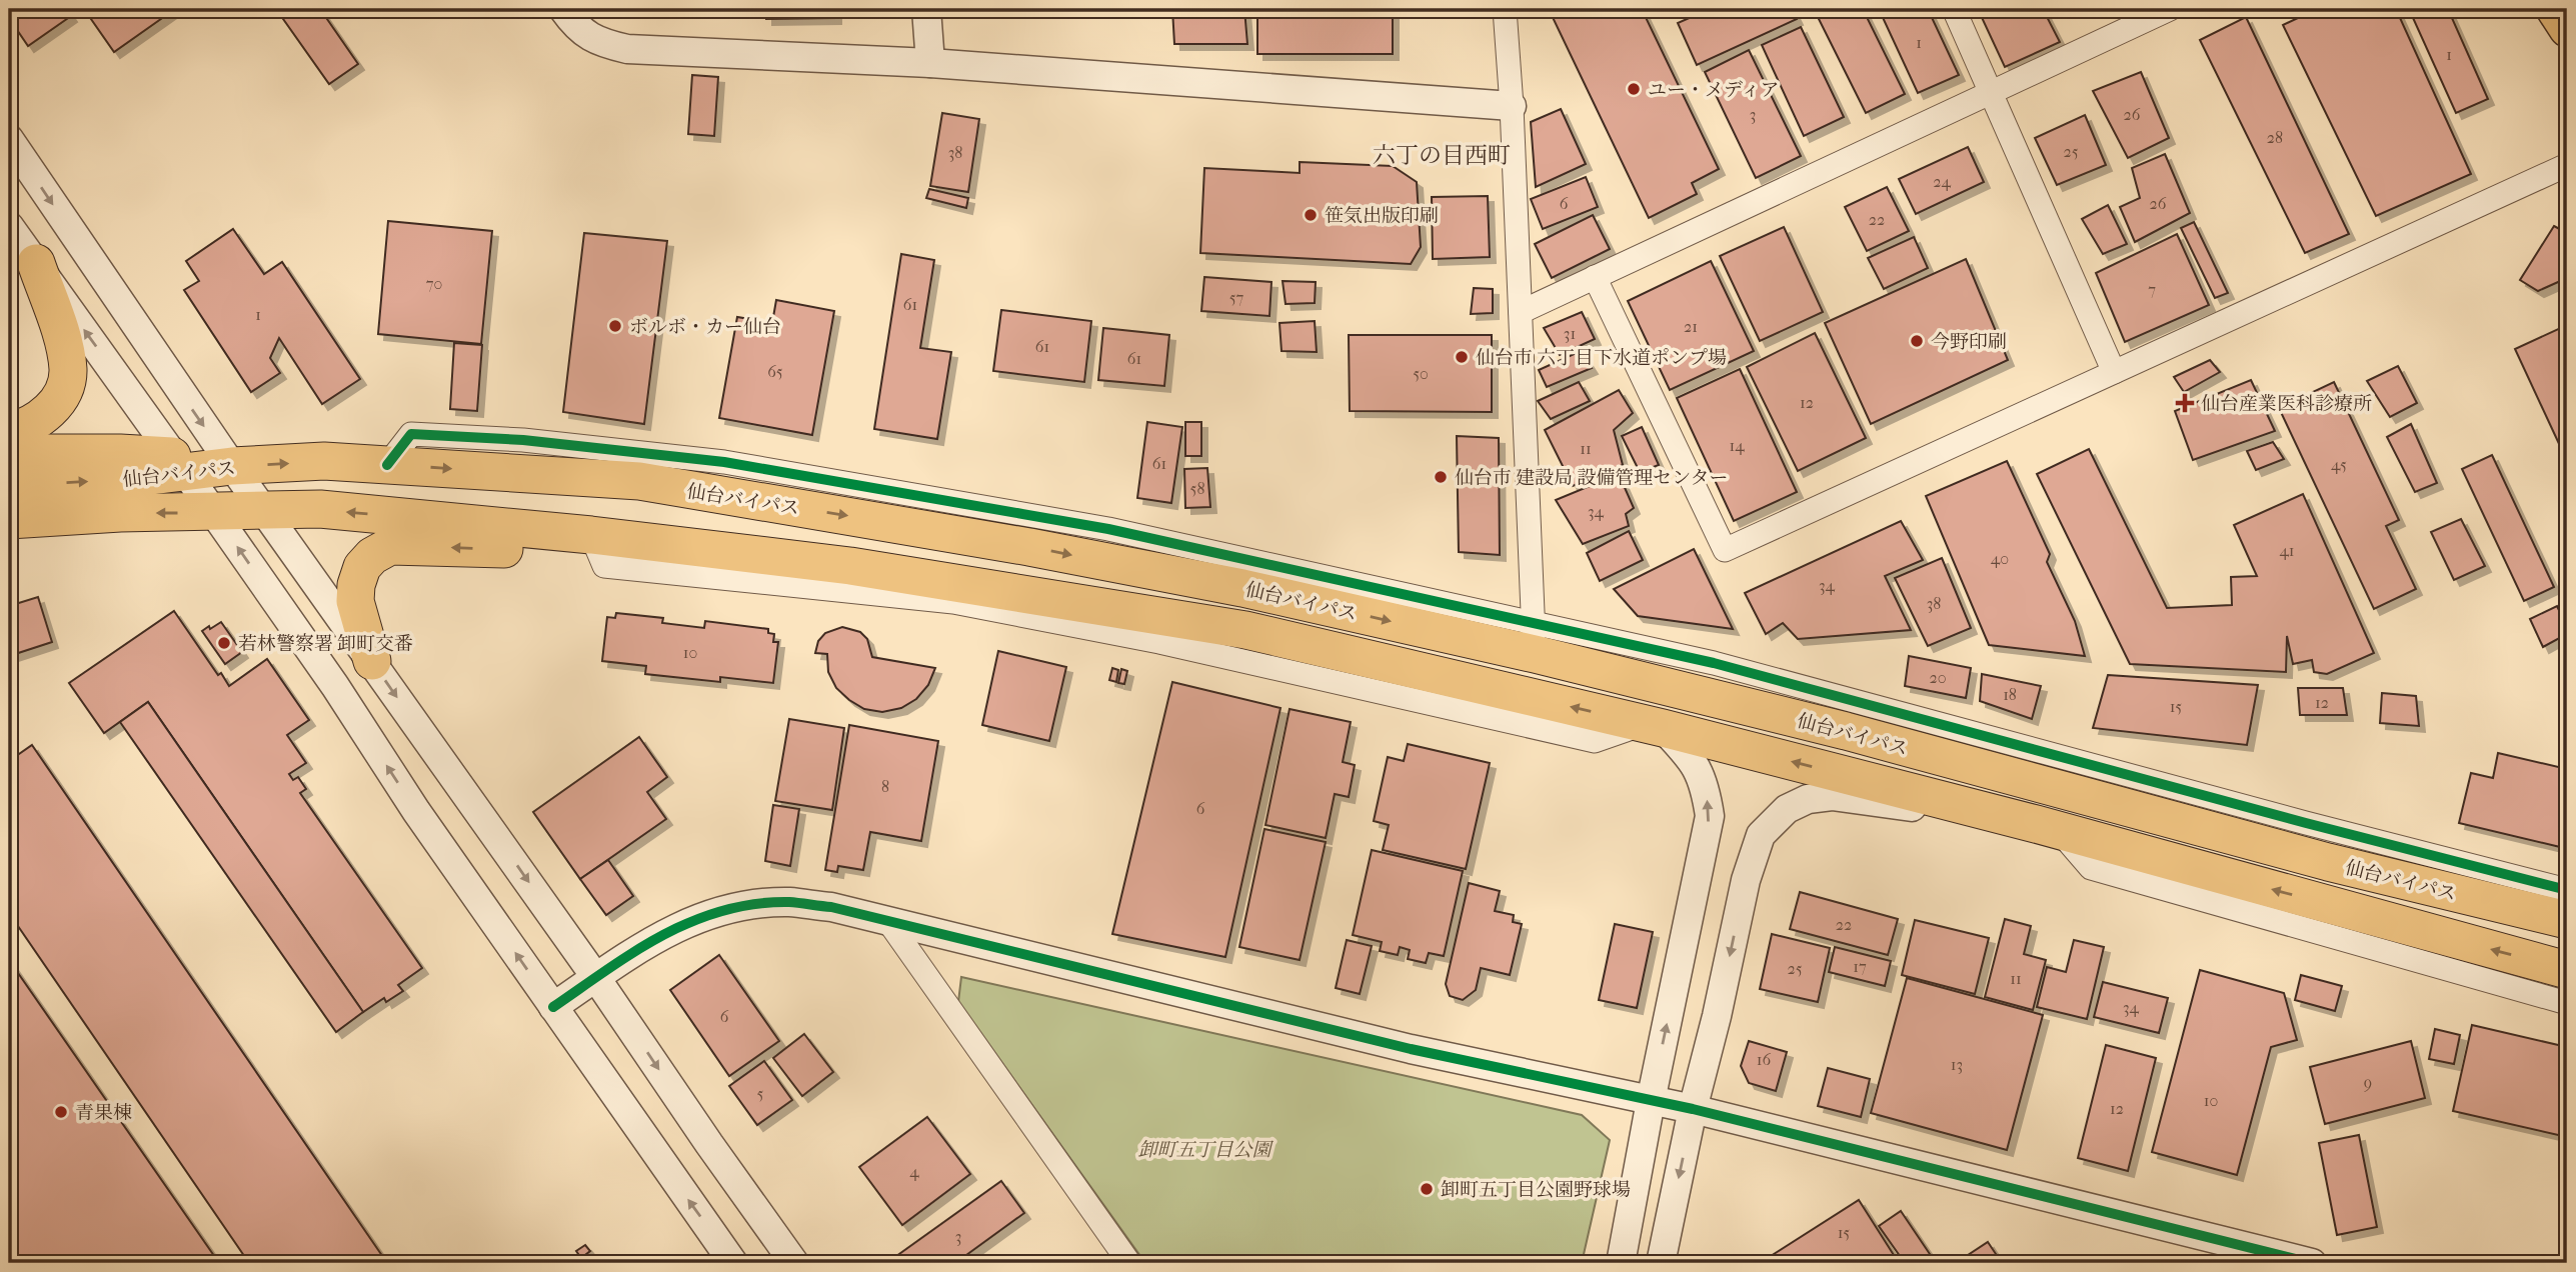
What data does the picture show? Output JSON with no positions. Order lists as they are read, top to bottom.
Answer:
{
  "streets": {
    "highway": ["仙台バイパス"]
  },
  "districts": ["六丁の目西町"],
  "parks": ["卸町五丁目公園"],
  "places": {
    "other": [
      "ユー・メディア",
      "笹気出版印刷",
      "ボルボ・カー仙台",
      "今野印刷",
      "仙台市 六丁目下水道ポンプ場",
      "仙台市 建設局 設備管理センター",
      "若林警察署 卸町交番",
      "青果棟",
      "卸町五丁目公園野球場"
    ],
    "health": ["仙台産業医科診療所"]
  },
  "house_numbers": [
    "1",
    "1",
    "3",
    "26",
    "28",
    "25",
    "38",
    "24",
    "6",
    "26",
    "22",
    "70",
    "7",
    "57",
    "61",
    "1",
    "21",
    "31",
    "61",
    "61",
    "65",
    "50",
    "12",
    "14",
    "11",
    "61",
    "45",
    "58",
    "34",
    "41",
    "40",
    "34",
    "38",
    "10",
    "20",
    "18",
    "12",
    "15",
    "8",
    "6",
    "22",
    "17",
    "25",
    "11",
    "34",
    "6",
    "16",
    "13",
    "9",
    "5",
    "10",
    "12",
    "4",
    "15",
    "3"
  ]
}
